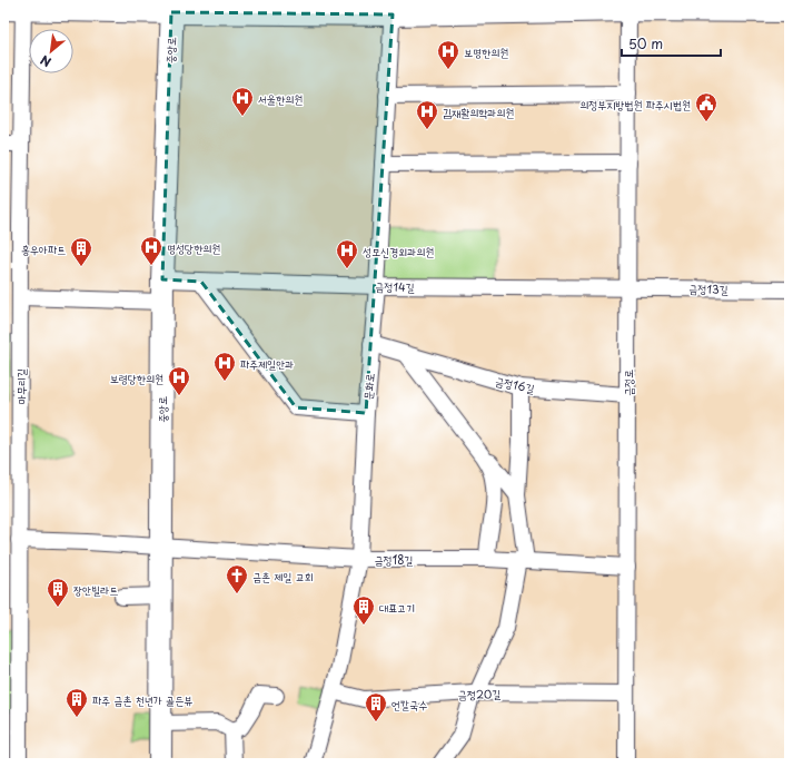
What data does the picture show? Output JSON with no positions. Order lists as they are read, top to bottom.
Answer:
{
  "streets": {
    "street": [
      "중앙로",
      "금정14길",
      "금정13길",
      "금정로",
      "금정16길",
      "마무리길",
      "문화로",
      "금정18길",
      "금정20길"
    ]
  },
  "crossings": [
    ["중앙로", "금정14길"],
    ["중앙로", "금정18길"],
    ["금정14길", "금정13길"],
    ["금정14길", "금정로"],
    ["금정14길", "마무리길"],
    ["금정14길", "문화로"],
    ["금정13길", "금정로"],
    ["금정로", "금정16길"],
    ["금정로", "금정18길"],
    ["금정로", "금정20길"],
    ["금정16길", "문화로"],
    ["마무리길", "금정18길"],
    ["문화로", "금정18길"],
    ["문화로", "금정20길"]
  ],
  "places": {
    "hospital": [
      "보명한의원",
      "서울한의원",
      "김재활의학과의원",
      "명성당한의원",
      "성모신경외과의원",
      "파주제일안과",
      "보령당한의원"
    ],
    "public building": ["의정부지방법원 파주시법원"],
    "building": [
      "홍우아파트",
      "장안빌라트",
      "대표고기",
      "파주 금촌 천년가 골든뷰",
      "언칼국수"
    ],
    "church": ["금촌 제일 교회"]
  },
  "scale_bar": "50 m",
  "north": "bottom left"
}
